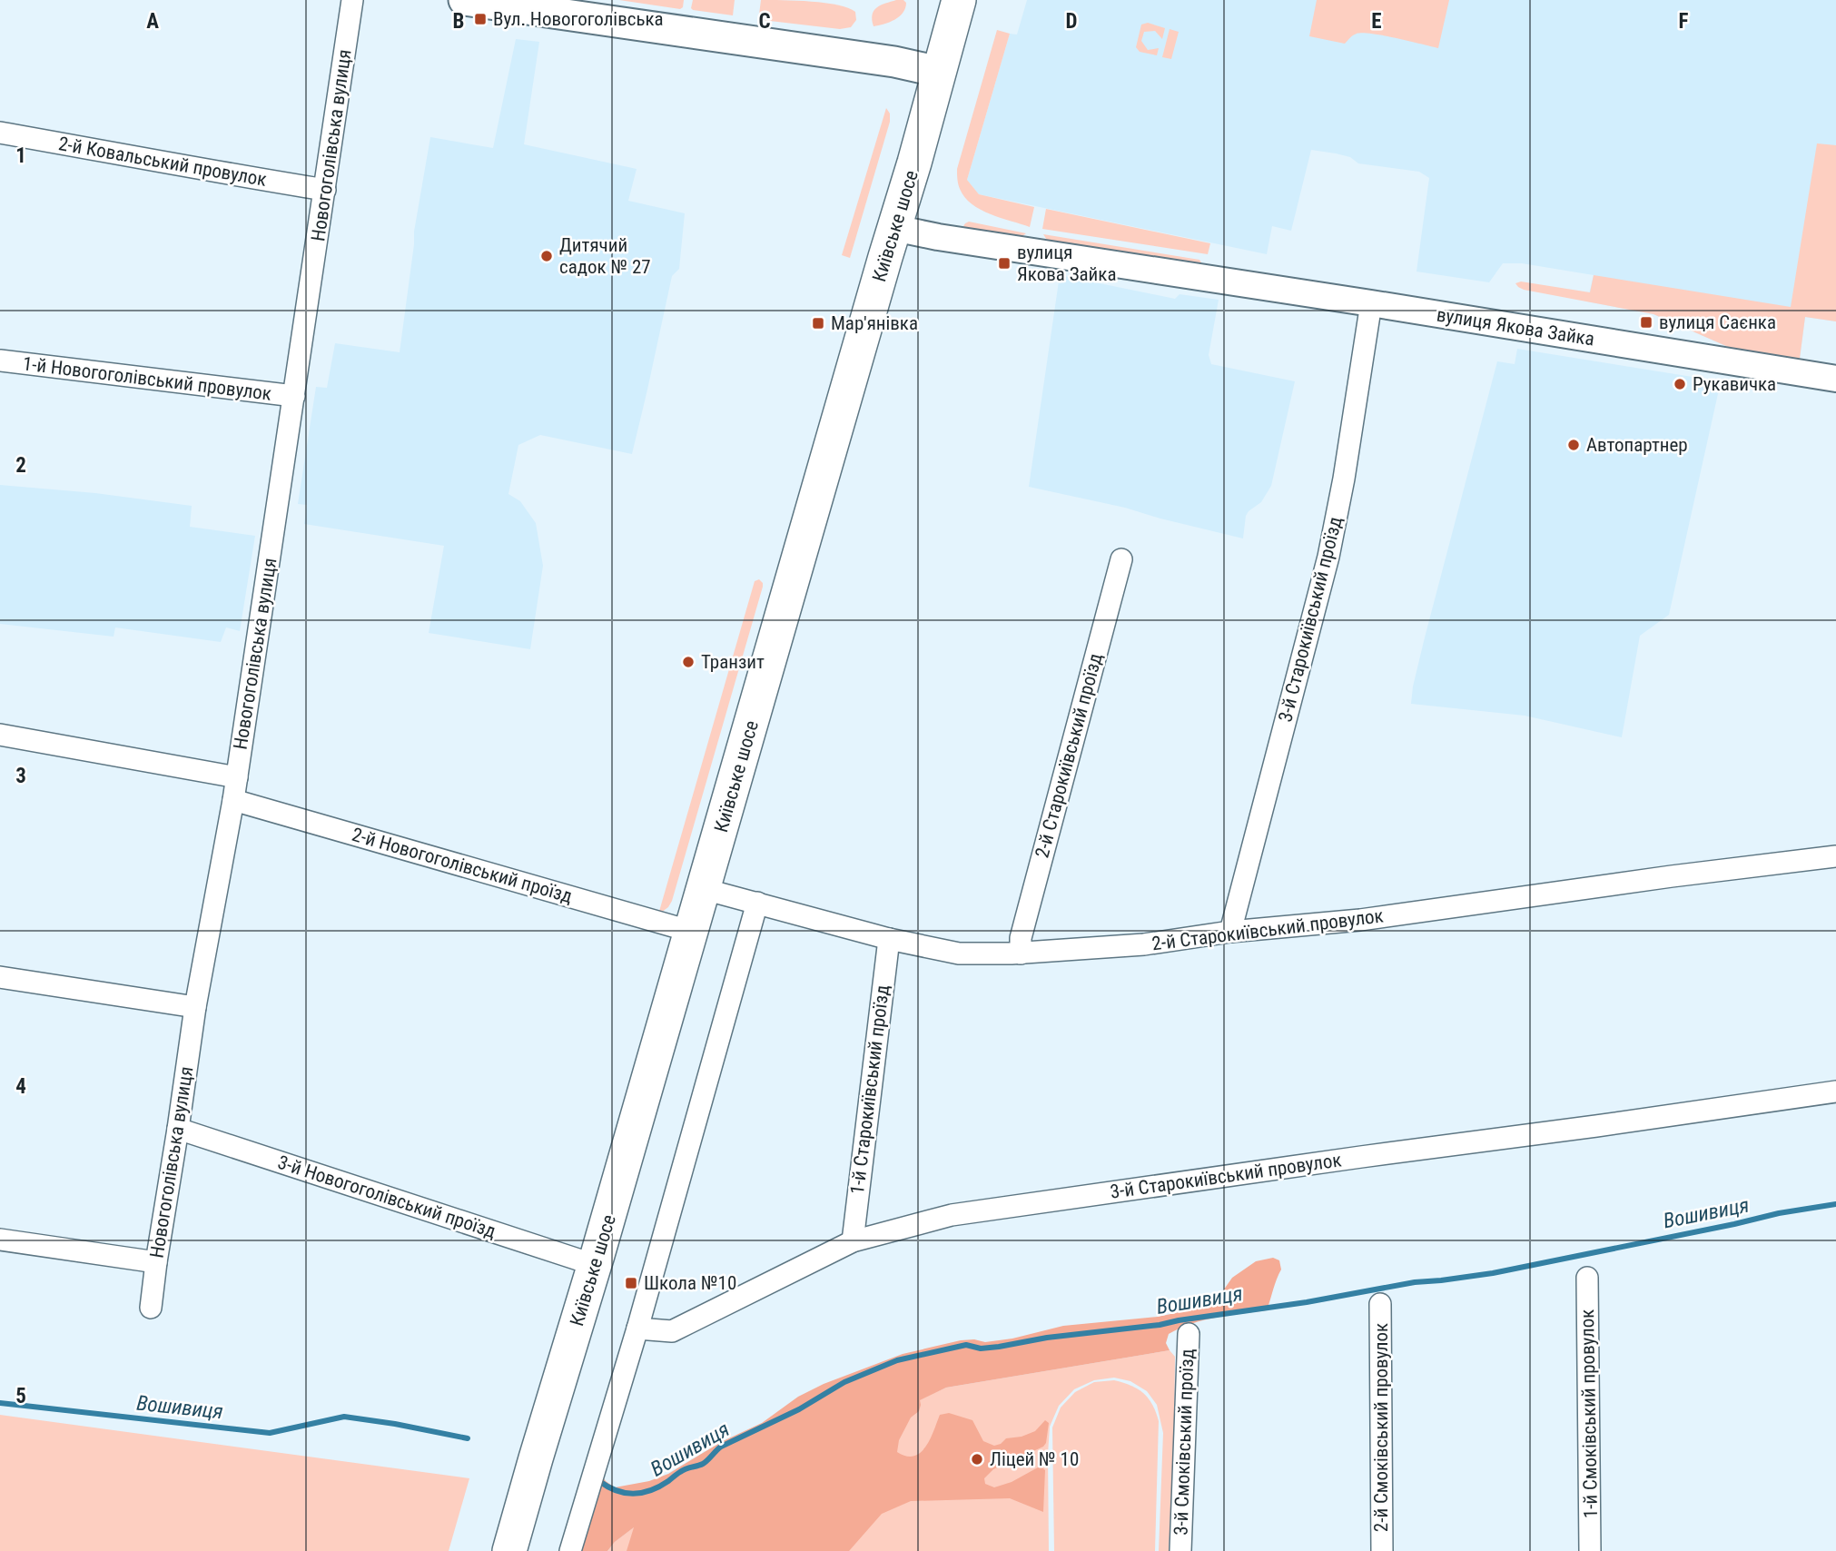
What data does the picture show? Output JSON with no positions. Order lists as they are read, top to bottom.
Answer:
{
  "streets": {
    "main road": ["Київське шосе"],
    "street": [
      "Новогоголівська вулиця",
      "2-й Ковальський провулок",
      "вулиця Якова Зайка",
      "1-й Новогоголівський провулок",
      "3-й Старокиївський проїзд",
      "2-й Старокиївський проїзд",
      "2-й Новогоголівський проїзд",
      "2-й Старокиївський провулок",
      "1-й Старокиївський проїзд",
      "3-й Старокиївський провулок",
      "3-й Новогоголівський проїзд",
      "1-й Смоківський провулок",
      "2-й Смоківський провулок",
      "3-й Смоківський проїзд"
    ]
  },
  "crossings": [
    ["Новогоголівська вулиця", "2-й Ковальський провулок"],
    ["Новогоголівська вулиця", "1-й Новогоголівський провулок"],
    ["Новогоголівська вулиця", "2-й Новогоголівський проїзд"],
    ["Новогоголівська вулиця", "3-й Новогоголівський проїзд"],
    ["Київське шосе", "вулиця Якова Зайка"],
    ["Київське шосе", "2-й Новогоголівський проїзд"],
    ["Київське шосе", "2-й Старокиївський провулок"],
    ["Київське шосе", "3-й Новогоголівський проїзд"],
    ["вулиця Якова Зайка", "3-й Старокиївський проїзд"],
    ["3-й Старокиївський проїзд", "2-й Старокиївський провулок"],
    ["2-й Старокиївський проїзд", "2-й Старокиївський провулок"],
    ["2-й Старокиївський провулок", "1-й Старокиївський проїзд"],
    ["1-й Старокиївський проїзд", "3-й Старокиївський провулок"]
  ],
  "water": ["Вошивиця"],
  "places": {
    "transit": [
      "Вул. Новогоголівська",
      "вулиця Якова Зайка",
      "вулиця Саєнка",
      "Мар'янівка",
      "Школа №10"
    ],
    "other": [
      "Дитячий садок № 27",
      "Рукавичка",
      "Автопартнер",
      "Транзит",
      "Ліцей № 10"
    ]
  },
  "grid": {
    "columns": [
      "A",
      "B",
      "C",
      "D",
      "E",
      "F"
    ],
    "rows": [
      "1",
      "2",
      "3",
      "4",
      "5"
    ]
  }
}
